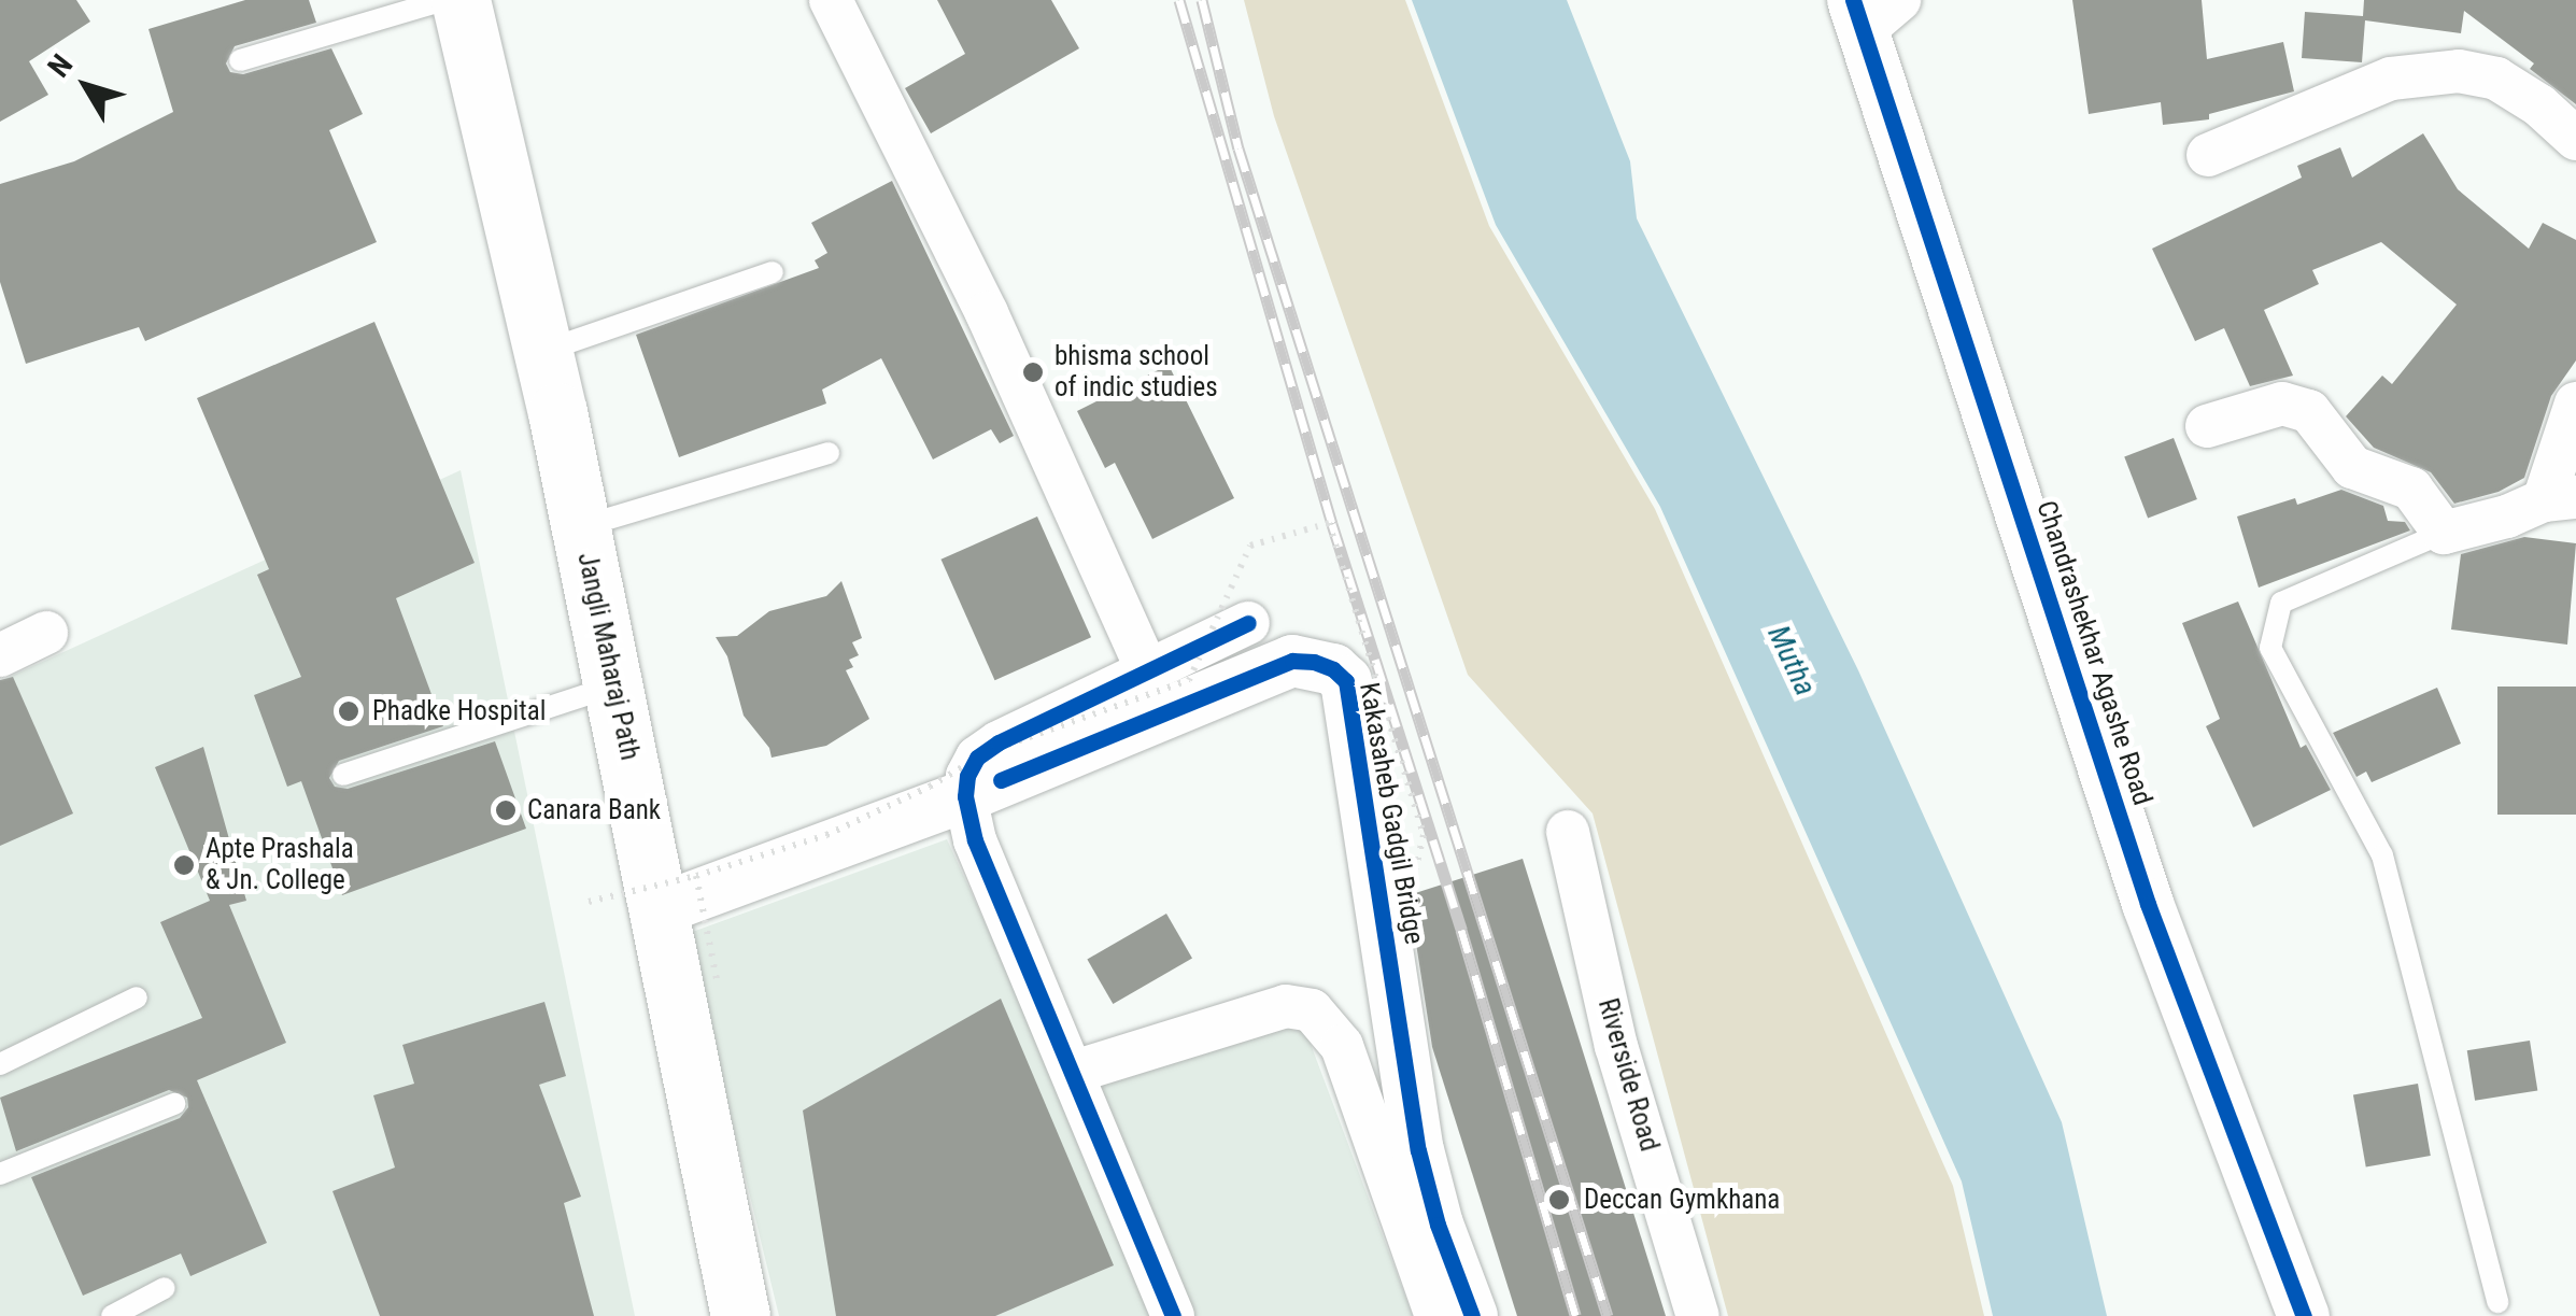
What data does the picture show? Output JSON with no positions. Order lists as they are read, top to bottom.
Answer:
{
  "streets": {
    "main road": ["Jangli Maharaj Path"],
    "street": ["Chandrashekhar Agashe Road", "Kakasaheb Gadgil Bridge", "Riverside Road"]
  },
  "water": ["Mutha"],
  "places": [
    "bhisma school of indic studies",
    "Phadke Hospital",
    "Canara Bank",
    "Apte Prashala & Jn. College",
    "Deccan Gymkhana"
  ],
  "north": "top left"
}
